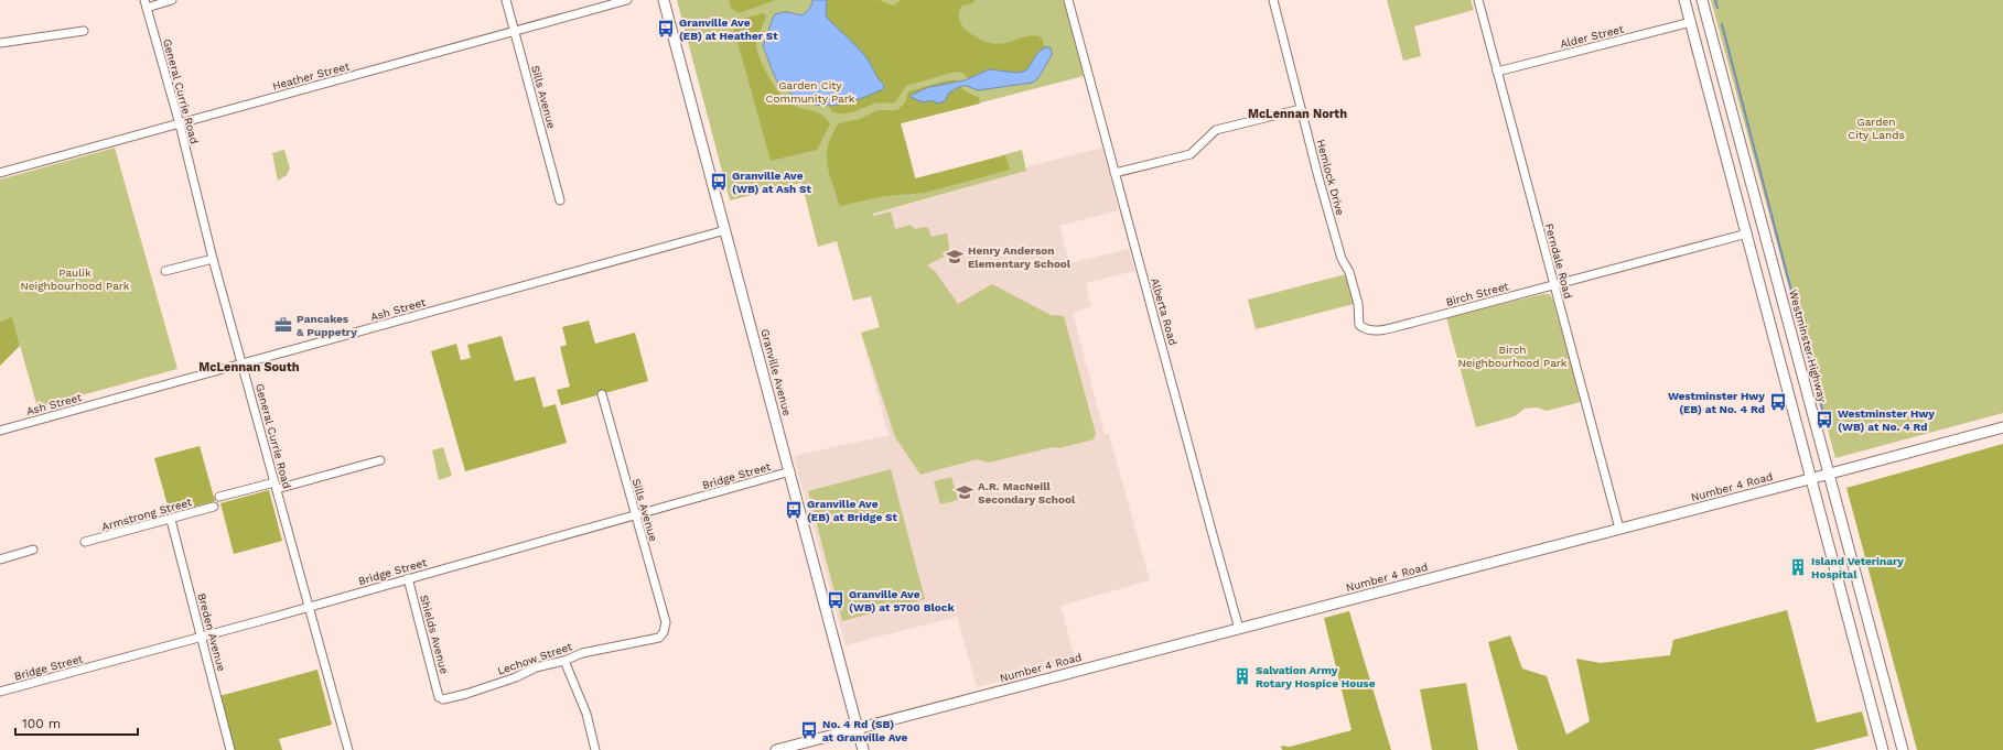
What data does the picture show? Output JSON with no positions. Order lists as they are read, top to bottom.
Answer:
{
  "streets": {
    "main road": ["Westminster Highway", "Granville Avenue", "Number 4 Road"],
    "street": [
      "Alder Street",
      "Heather Street",
      "General Currie Road",
      "Sills Avenue",
      "Hemlock Drive",
      "Ferndale Road",
      "Birch Street",
      "Ash Street",
      "Alberta Road",
      "Bridge Street",
      "Armstrong Street",
      "Breden Avenue",
      "Shields Avenue",
      "Lechow Street"
    ]
  },
  "crossings": [
    ["Alder Street", "Ferndale Road"],
    ["Heather Street", "General Currie Road"],
    ["Heather Street", "Sills Avenue"],
    ["General Currie Road", "Ash Street"],
    ["General Currie Road", "Bridge Street"],
    ["Sills Avenue", "Bridge Street"],
    ["Sills Avenue", "Lechow Street"],
    ["Hemlock Drive", "Birch Street"],
    ["Ferndale Road", "Birch Street"],
    ["Ferndale Road", "Number 4 Road"],
    ["Ash Street", "Granville Avenue"],
    ["Alberta Road", "Number 4 Road"],
    ["Westminster Highway", "Number 4 Road"],
    ["Granville Avenue", "Bridge Street"],
    ["Granville Avenue", "Number 4 Road"],
    ["Bridge Street", "Breden Avenue"],
    ["Bridge Street", "Shields Avenue"],
    ["Armstrong Street", "Breden Avenue"],
    ["Shields Avenue", "Lechow Street"]
  ],
  "districts": ["McLennan North", "McLennan South"],
  "parks": [
    "Garden City Community Park",
    "Garden City Lands",
    "Paulik Neighbourhood Park",
    "Birch Neighbourhood Park"
  ],
  "places": {
    "bus stop": [
      "Granville Ave (EB) at Heather St",
      "Granville Ave (WB) at Ash St",
      "Westminster Hwy (EB) at No. 4 Rd",
      "Westminster Hwy (WB) at No. 4 Rd",
      "Granville Ave (EB) at Bridge St",
      "Granville Ave (WB) at 9700 Block",
      "No. 4 Rd (SB) at Granville Ave"
    ],
    "school or university": ["Henry Anderson Elementary School", "A.R. MacNeill Secondary School"],
    "office": ["Pancakes & Puppetry"],
    "building": ["Island Veterinary Hospital", "Salvation Army Rotary Hospice House"]
  },
  "scale_bar": "100 m"
}
